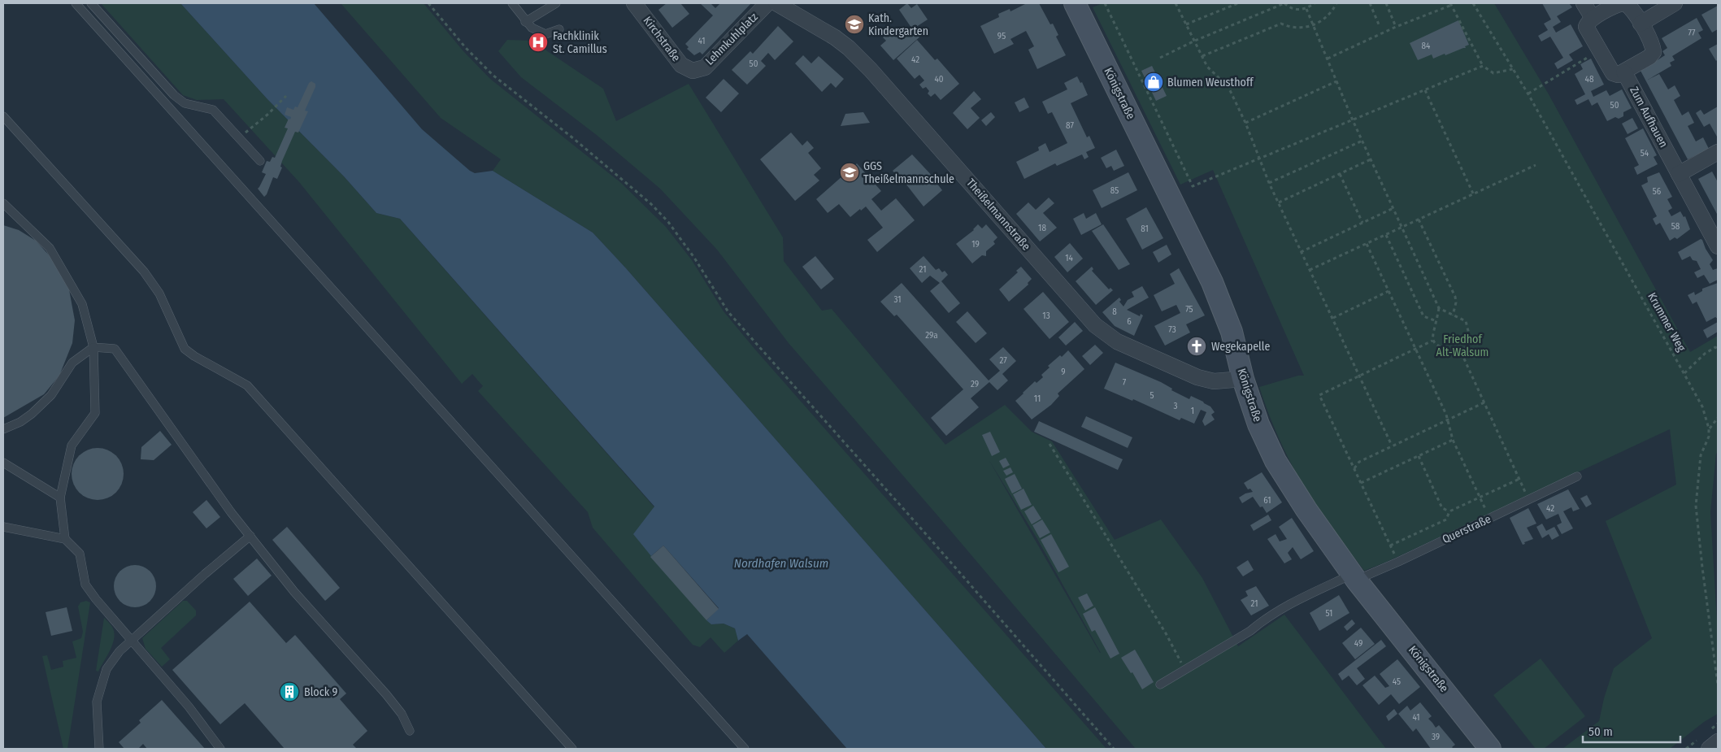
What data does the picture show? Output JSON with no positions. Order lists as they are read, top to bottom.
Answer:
{
  "streets": {
    "street": [
      "Kirchstraße",
      "Lehmkuhlplatz",
      "Königstraße",
      "Zum Aufhauen",
      "Theißelmannstraße"
    ],
    "lane": ["Querstraße"],
    "path": ["Krummer Weg"]
  },
  "crossings": [
    ["Kirchstraße", "Lehmkuhlplatz"],
    ["Königstraße", "Theißelmannstraße"],
    ["Königstraße", "Querstraße"]
  ],
  "water": ["Nordhafen Walsum"],
  "parks": ["Friedhof Alt-Walsum"],
  "places": {
    "school or university": ["Kath. Kindergarten", "GGS Theißelmannschule"],
    "hospital": ["Fachklinik St. Camillus"],
    "shop": ["Blumen Weusthoff"],
    "church": ["Wegekapelle"],
    "building": ["Block 9"]
  },
  "house_numbers": [
    "77",
    "95",
    "41",
    "84",
    "42",
    "50",
    "40",
    "48",
    "50",
    "87",
    "54",
    "85",
    "56",
    "58",
    "18",
    "81",
    "19",
    "14",
    "21",
    "31",
    "75",
    "8",
    "13",
    "6",
    "73",
    "29a",
    "27",
    "9",
    "7",
    "29",
    "5",
    "11",
    "3",
    "1",
    "61",
    "42",
    "21",
    "51",
    "49",
    "45",
    "41",
    "39"
  ],
  "scale_bar": "50 m"
}
